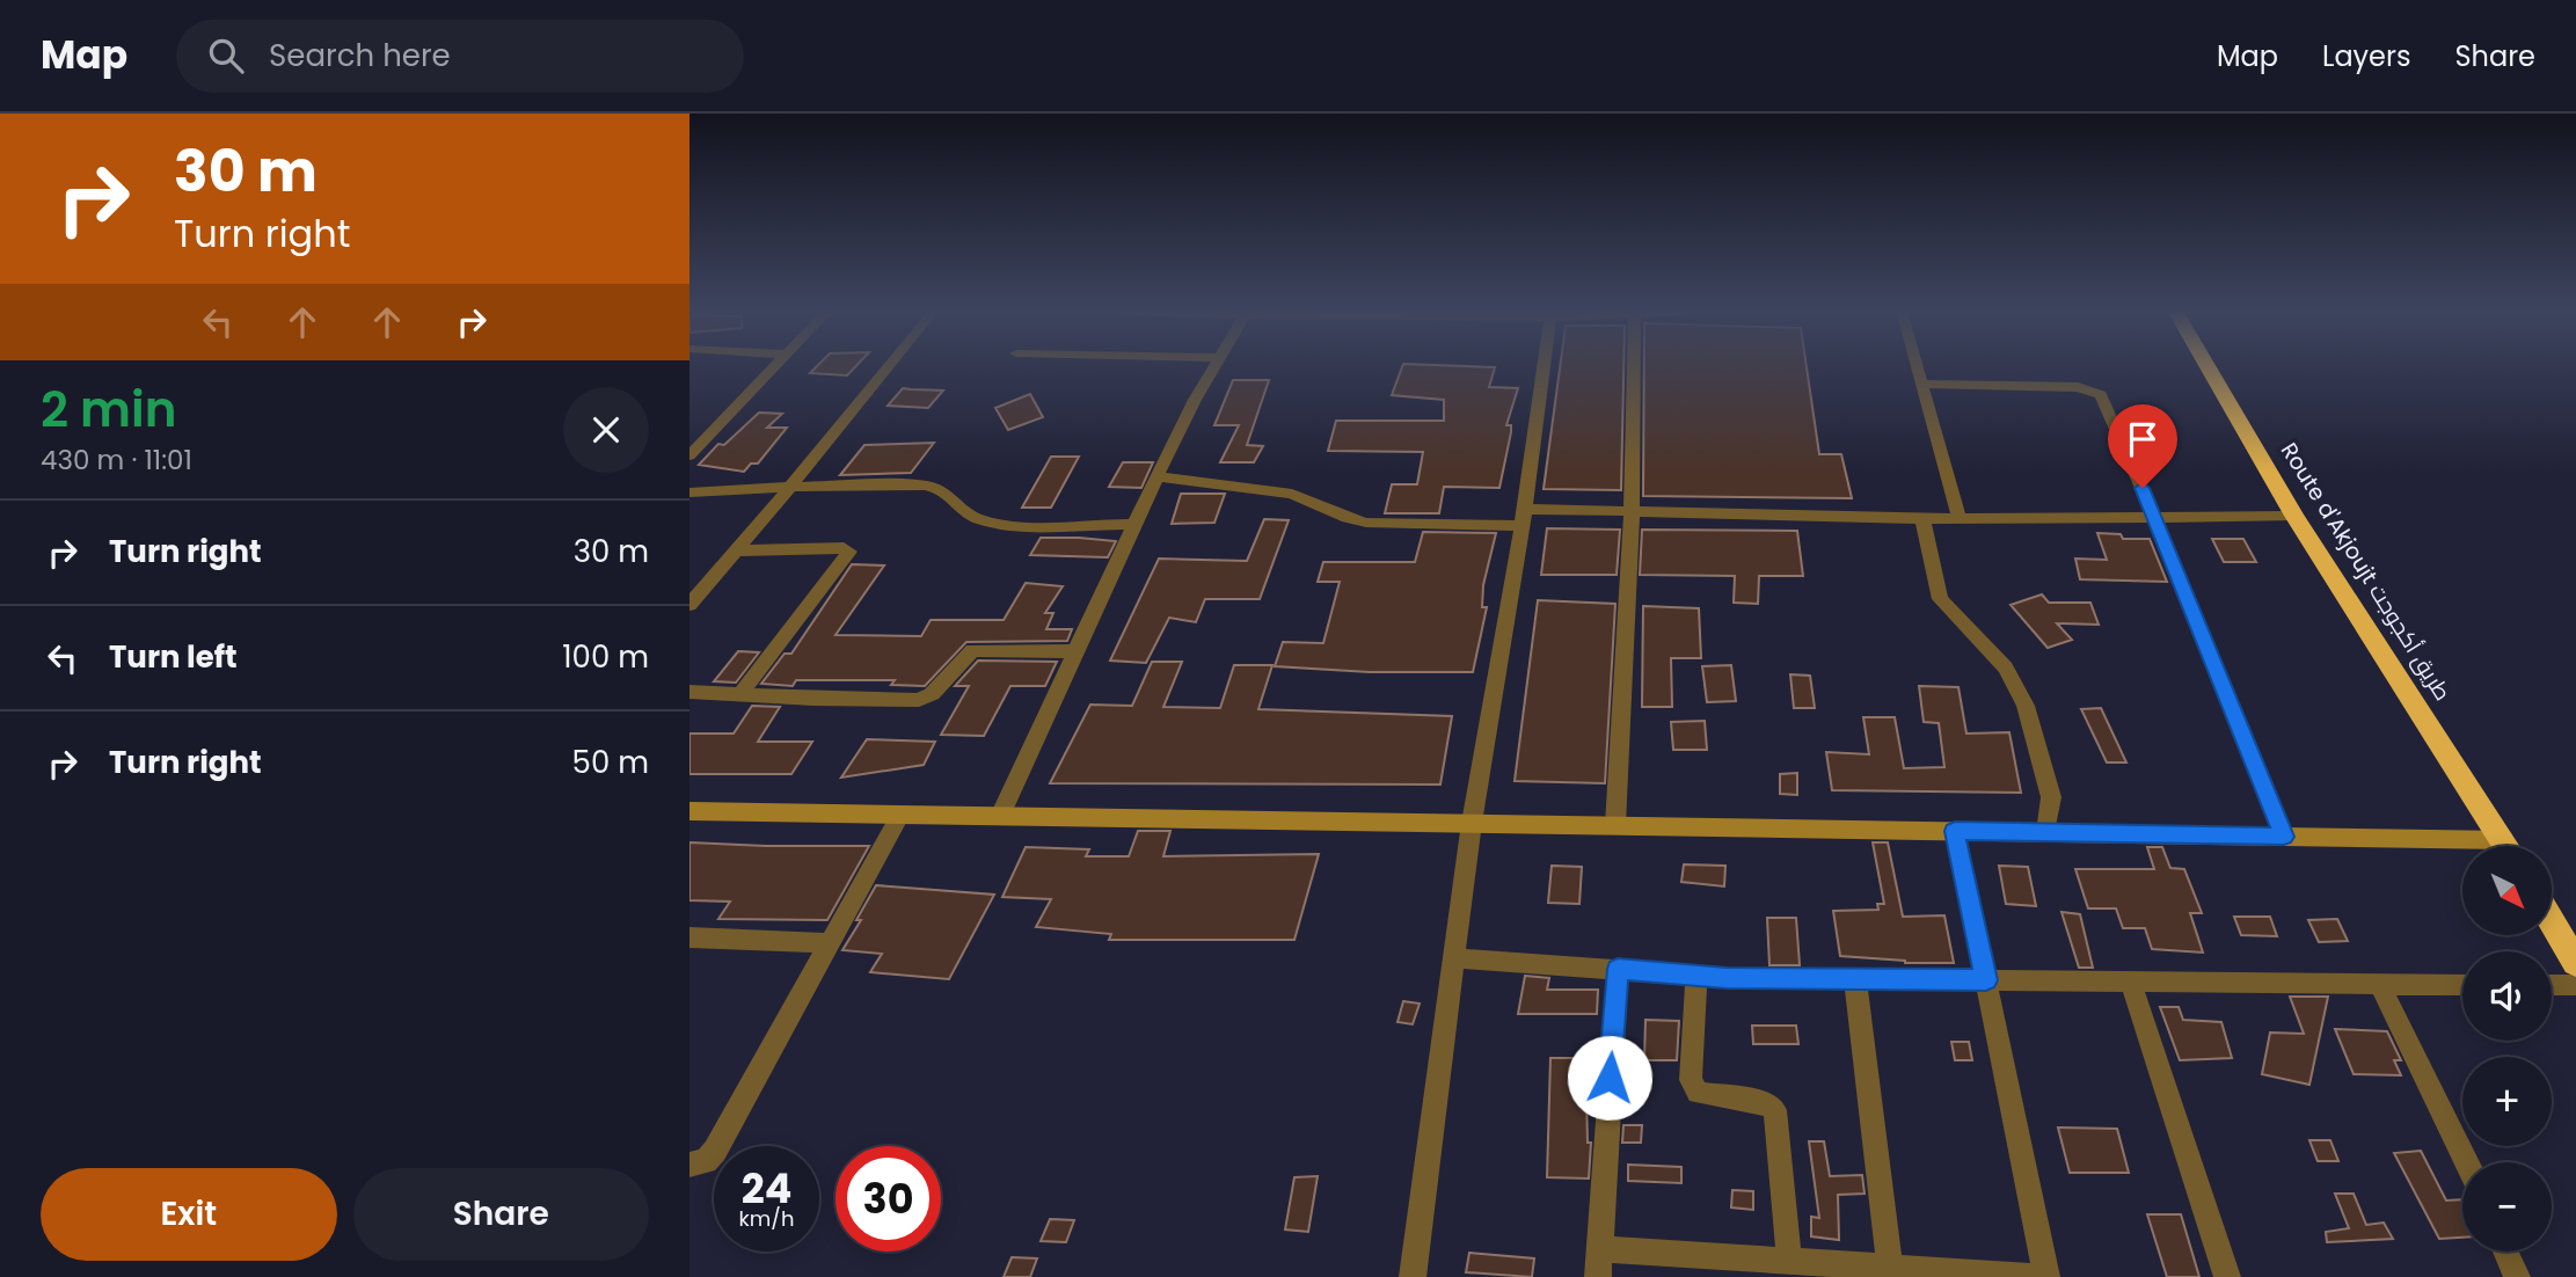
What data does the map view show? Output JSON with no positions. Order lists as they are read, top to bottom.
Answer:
{
  "streets": {
    "highway": ["Route d'Akjoujt طريق أكجوجت"]
  },
  "north": "bottom right",
  "page": {
    "header": "Map",
    "search": "Search here",
    "nav": ["Map", "Layers", "Share"],
    "turn": ["30 m", "Turn right"],
    "heading": ["2 min", "430 m · 11:01"],
    "list": [
      {
        "name": "Turn right",
        "value": "30 m"
      },
      {
        "name": "Turn left",
        "value": "100 m"
      },
      {
        "name": "Turn right",
        "value": "50 m"
      }
    ],
    "map_buttons": ["+", "−"],
    "speed": "24 km/h",
    "limit": "30",
    "buttons": ["Exit", "Share"]
  }
}
